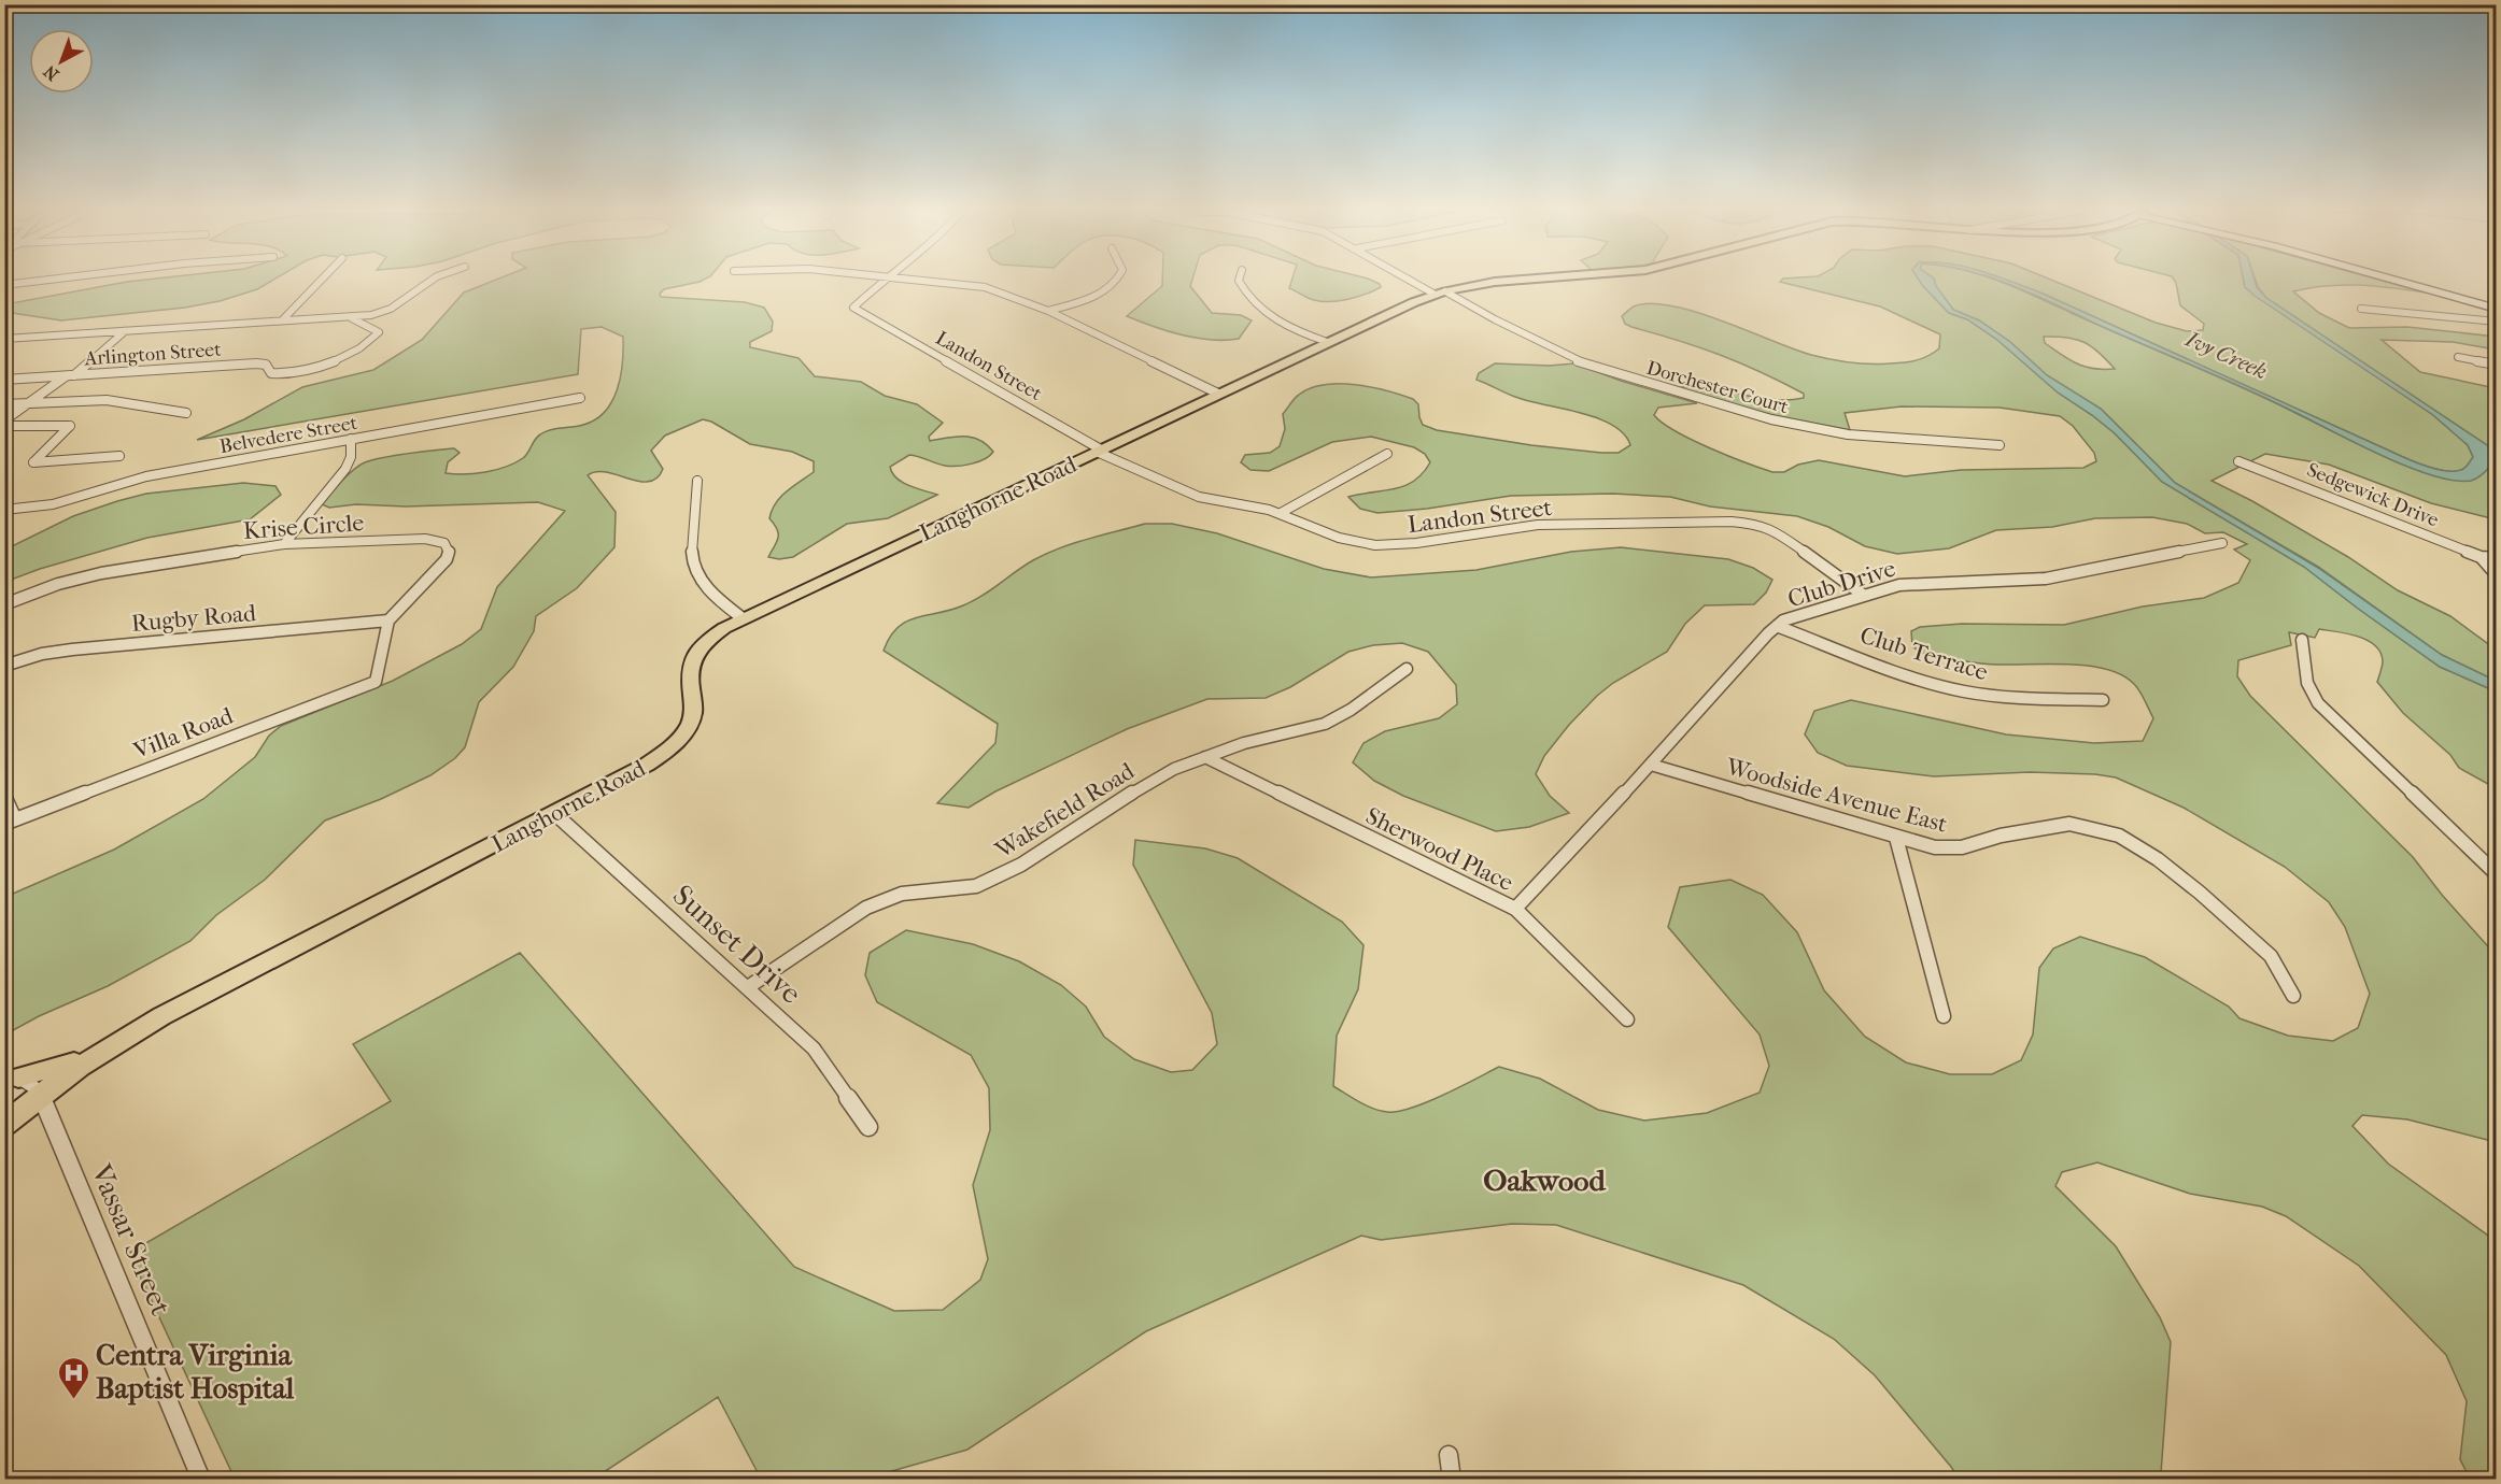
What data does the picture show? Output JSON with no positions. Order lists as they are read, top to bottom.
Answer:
{
  "streets": {
    "main road": ["Langhorne Road"],
    "street": [
      "Arlington Street",
      "Landon Street",
      "Dorchester Court",
      "Belvedere Street",
      "Sedgewick Drive",
      "Krise Circle",
      "Club Drive",
      "Rugby Road",
      "Club Terrace",
      "Villa Road",
      "Woodside Avenue East",
      "Wakefield Road",
      "Sherwood Place",
      "Sunset Drive",
      "Vassar Street"
    ]
  },
  "crossings": [
    ["Landon Street", "Langhorne Road"],
    ["Landon Street", "Club Drive"],
    ["Dorchester Court", "Langhorne Road"],
    ["Langhorne Road", "Sunset Drive"],
    ["Langhorne Road", "Vassar Street"],
    ["Krise Circle", "Rugby Road"],
    ["Krise Circle", "Villa Road"],
    ["Club Drive", "Club Terrace"],
    ["Club Drive", "Woodside Avenue East"],
    ["Club Drive", "Sherwood Place"],
    ["Rugby Road", "Villa Road"],
    ["Wakefield Road", "Sherwood Place"],
    ["Wakefield Road", "Sunset Drive"]
  ],
  "districts": ["Oakwood"],
  "water": ["Ivy Creek"],
  "places": {
    "hospital": ["Centra Virginia Baptist Hospital"]
  },
  "north": "bottom left"
}
